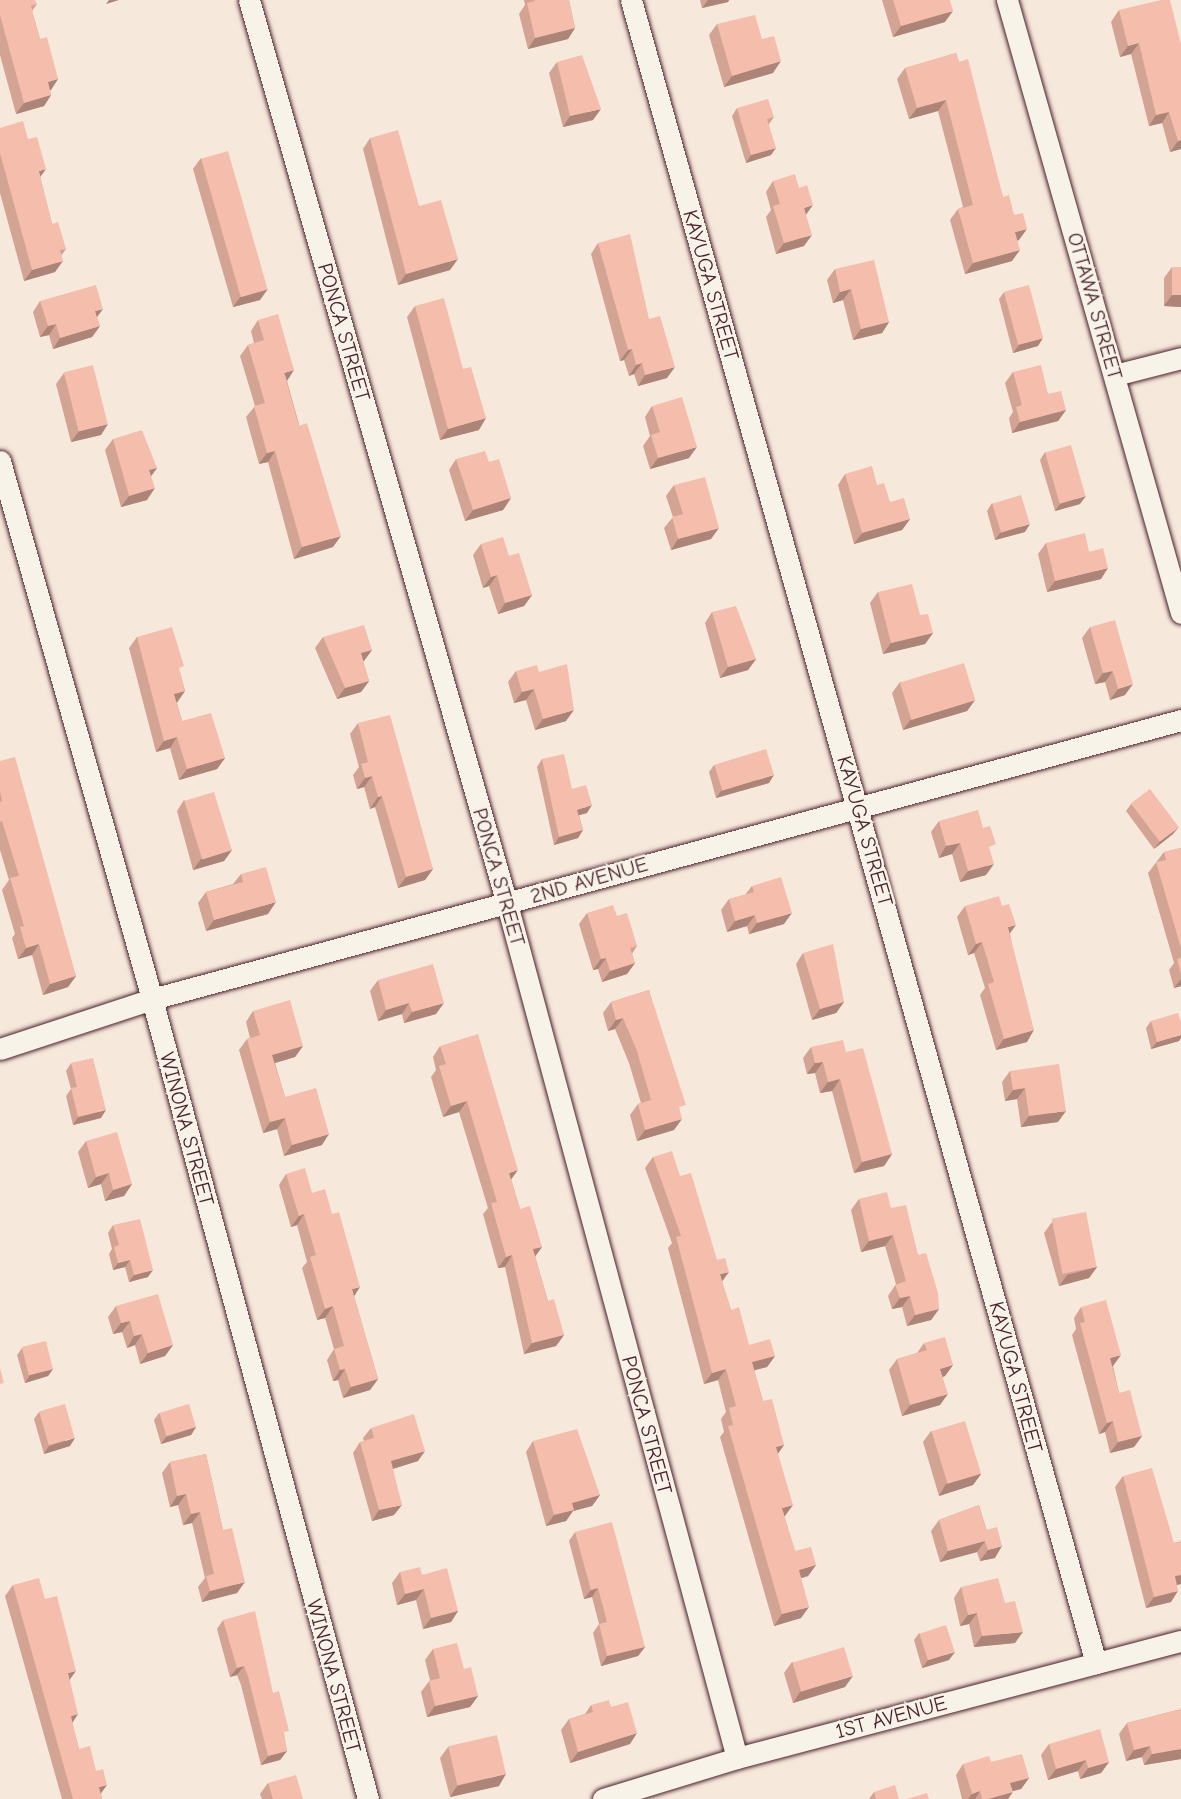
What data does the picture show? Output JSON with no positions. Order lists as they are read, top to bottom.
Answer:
{
  "streets": {
    "street": [
      "KAYUGA STREET",
      "OTTAWA STREET",
      "PONCA STREET",
      "2ND AVENUE",
      "WINONA STREET",
      "1ST AVENUE"
    ]
  },
  "crossings": [
    ["KAYUGA STREET", "2ND AVENUE"],
    ["KAYUGA STREET", "1ST AVENUE"],
    ["PONCA STREET", "2ND AVENUE"],
    ["PONCA STREET", "1ST AVENUE"],
    ["2ND AVENUE", "WINONA STREET"]
  ]
}
